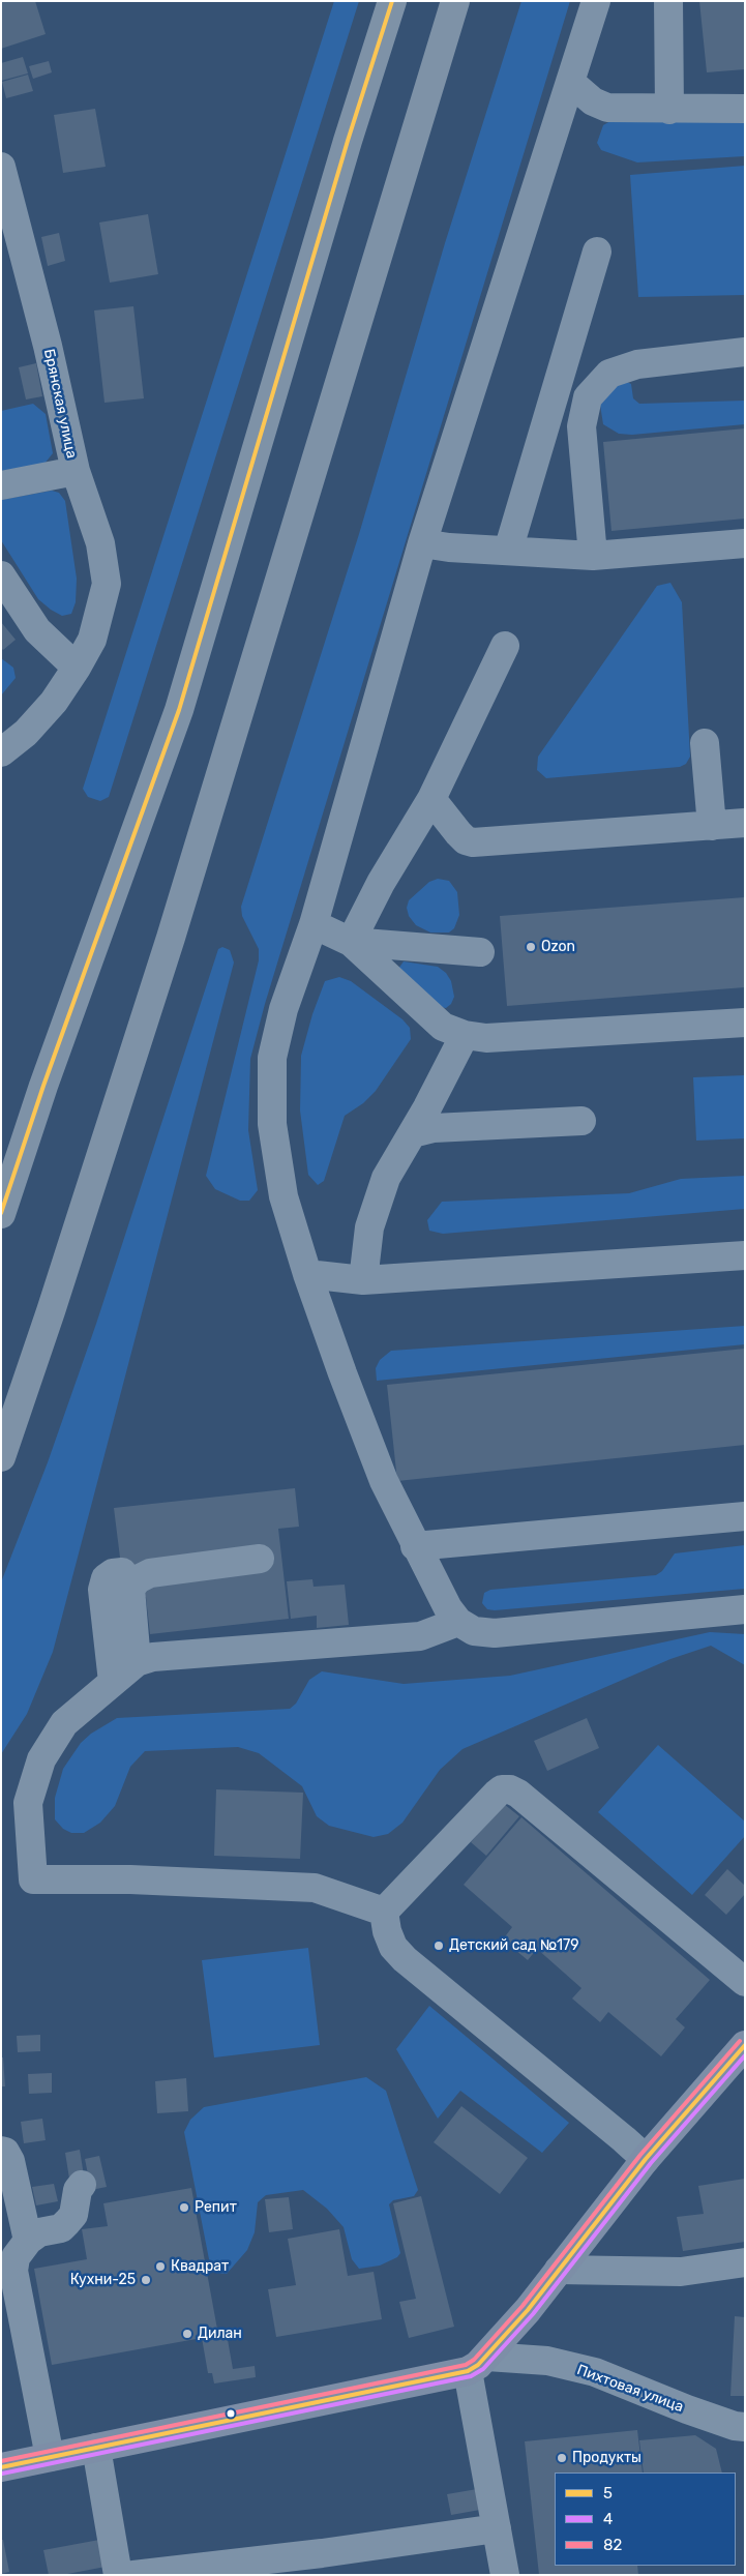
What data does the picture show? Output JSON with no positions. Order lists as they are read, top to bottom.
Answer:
{
  "streets": {
    "main road": ["Пихтовая улица"],
    "street": ["Брянская улица"]
  },
  "places": [
    "Ozon",
    "Детский сад №179",
    "Репит",
    "Квадрат",
    "Кухни-25",
    "Дилан",
    "Продукты"
  ],
  "lines": ["transit line 5", "transit line 82", "transit line 4"],
  "legend": ["5", "4", "82"]
}
